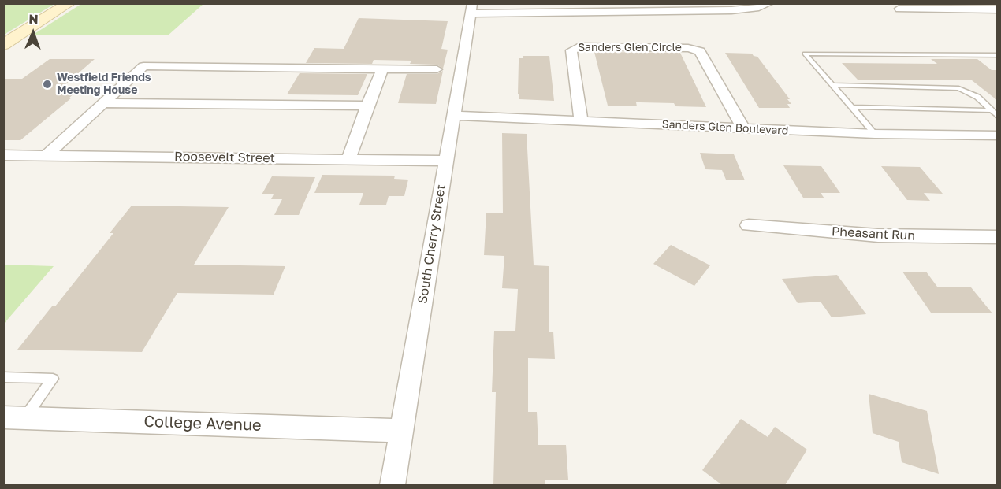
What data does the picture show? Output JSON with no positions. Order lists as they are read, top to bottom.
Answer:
{
  "streets": {
    "street": [
      "Sanders Glen Circle",
      "Sanders Glen Boulevard",
      "Roosevelt Street",
      "Pheasant Run",
      "South Cherry Street",
      "College Avenue"
    ]
  },
  "crossings": [
    ["Sanders Glen Circle", "Sanders Glen Boulevard"],
    ["Sanders Glen Boulevard", "South Cherry Street"],
    ["Roosevelt Street", "South Cherry Street"],
    ["South Cherry Street", "College Avenue"]
  ],
  "places": ["Westfield Friends Meeting House"],
  "north": "top"
}
